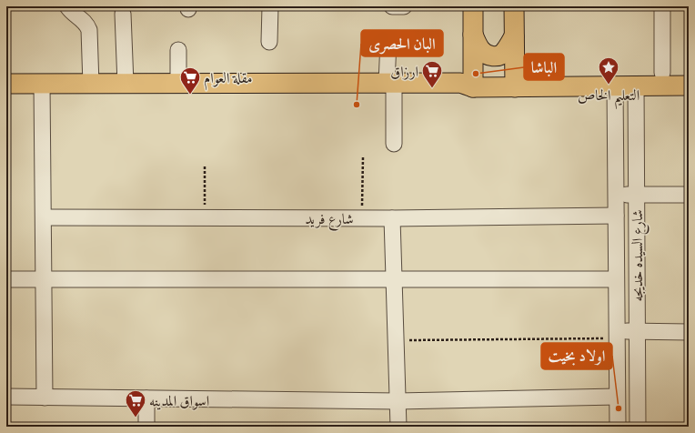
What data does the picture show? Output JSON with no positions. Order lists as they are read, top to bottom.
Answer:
{
  "streets": {
    "street": ["شارع فريد", "شارع السيده خديجه"]
  },
  "crossings": [
    ["شارع فريد", "شارع السيده خديجه"]
  ],
  "places": {
    "other": ["الباشا", "البان الحصرى", "اولاد بخيت"],
    "place": ["التعليم الخاص"],
    "supermarket": ["ارزاق", "مقلة العوام", "اسواق المدينه"]
  }
}
